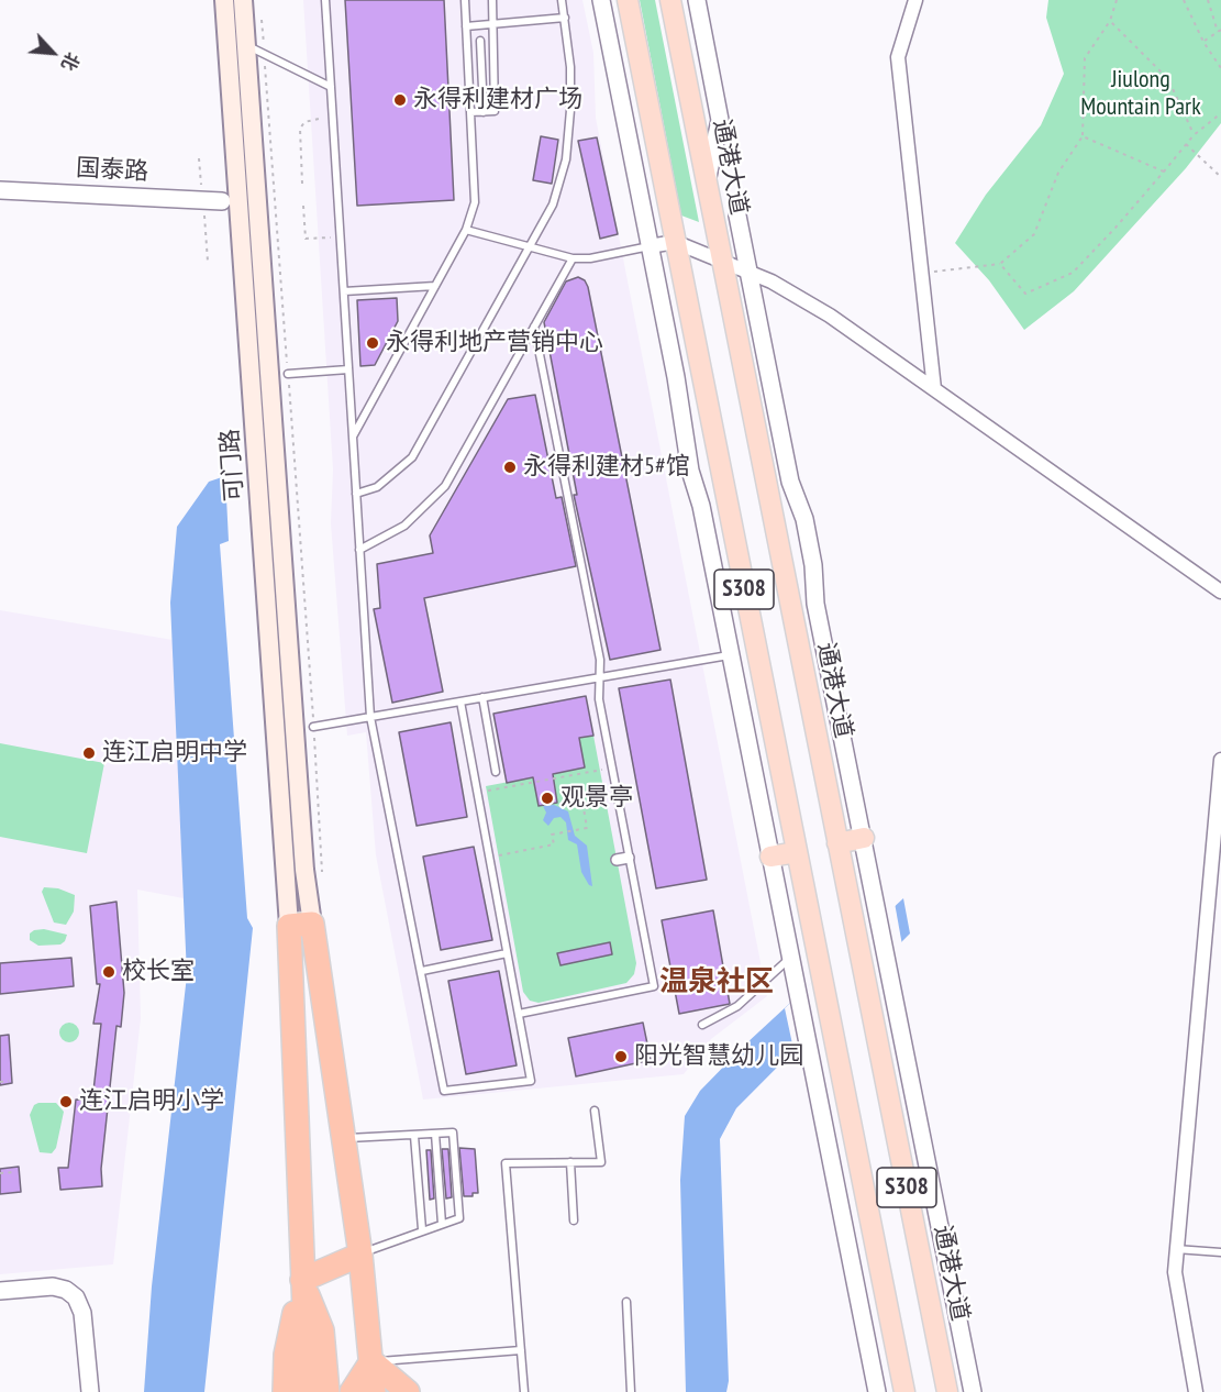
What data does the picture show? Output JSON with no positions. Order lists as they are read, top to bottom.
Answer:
{
  "streets": {
    "main road": ["通港大道", "可门路", "S308"],
    "street": ["国泰路"]
  },
  "districts": ["温泉社区"],
  "parks": ["Jiulong Mountain Park"],
  "places": [
    "永得利建材广场",
    "永得利地产营销中心",
    "永得利建材5#馆",
    "连江启明中学",
    "观景亭",
    "校长室",
    "阳光智慧幼儿园",
    "连江启明小学"
  ],
  "north": "bottom right"
}
